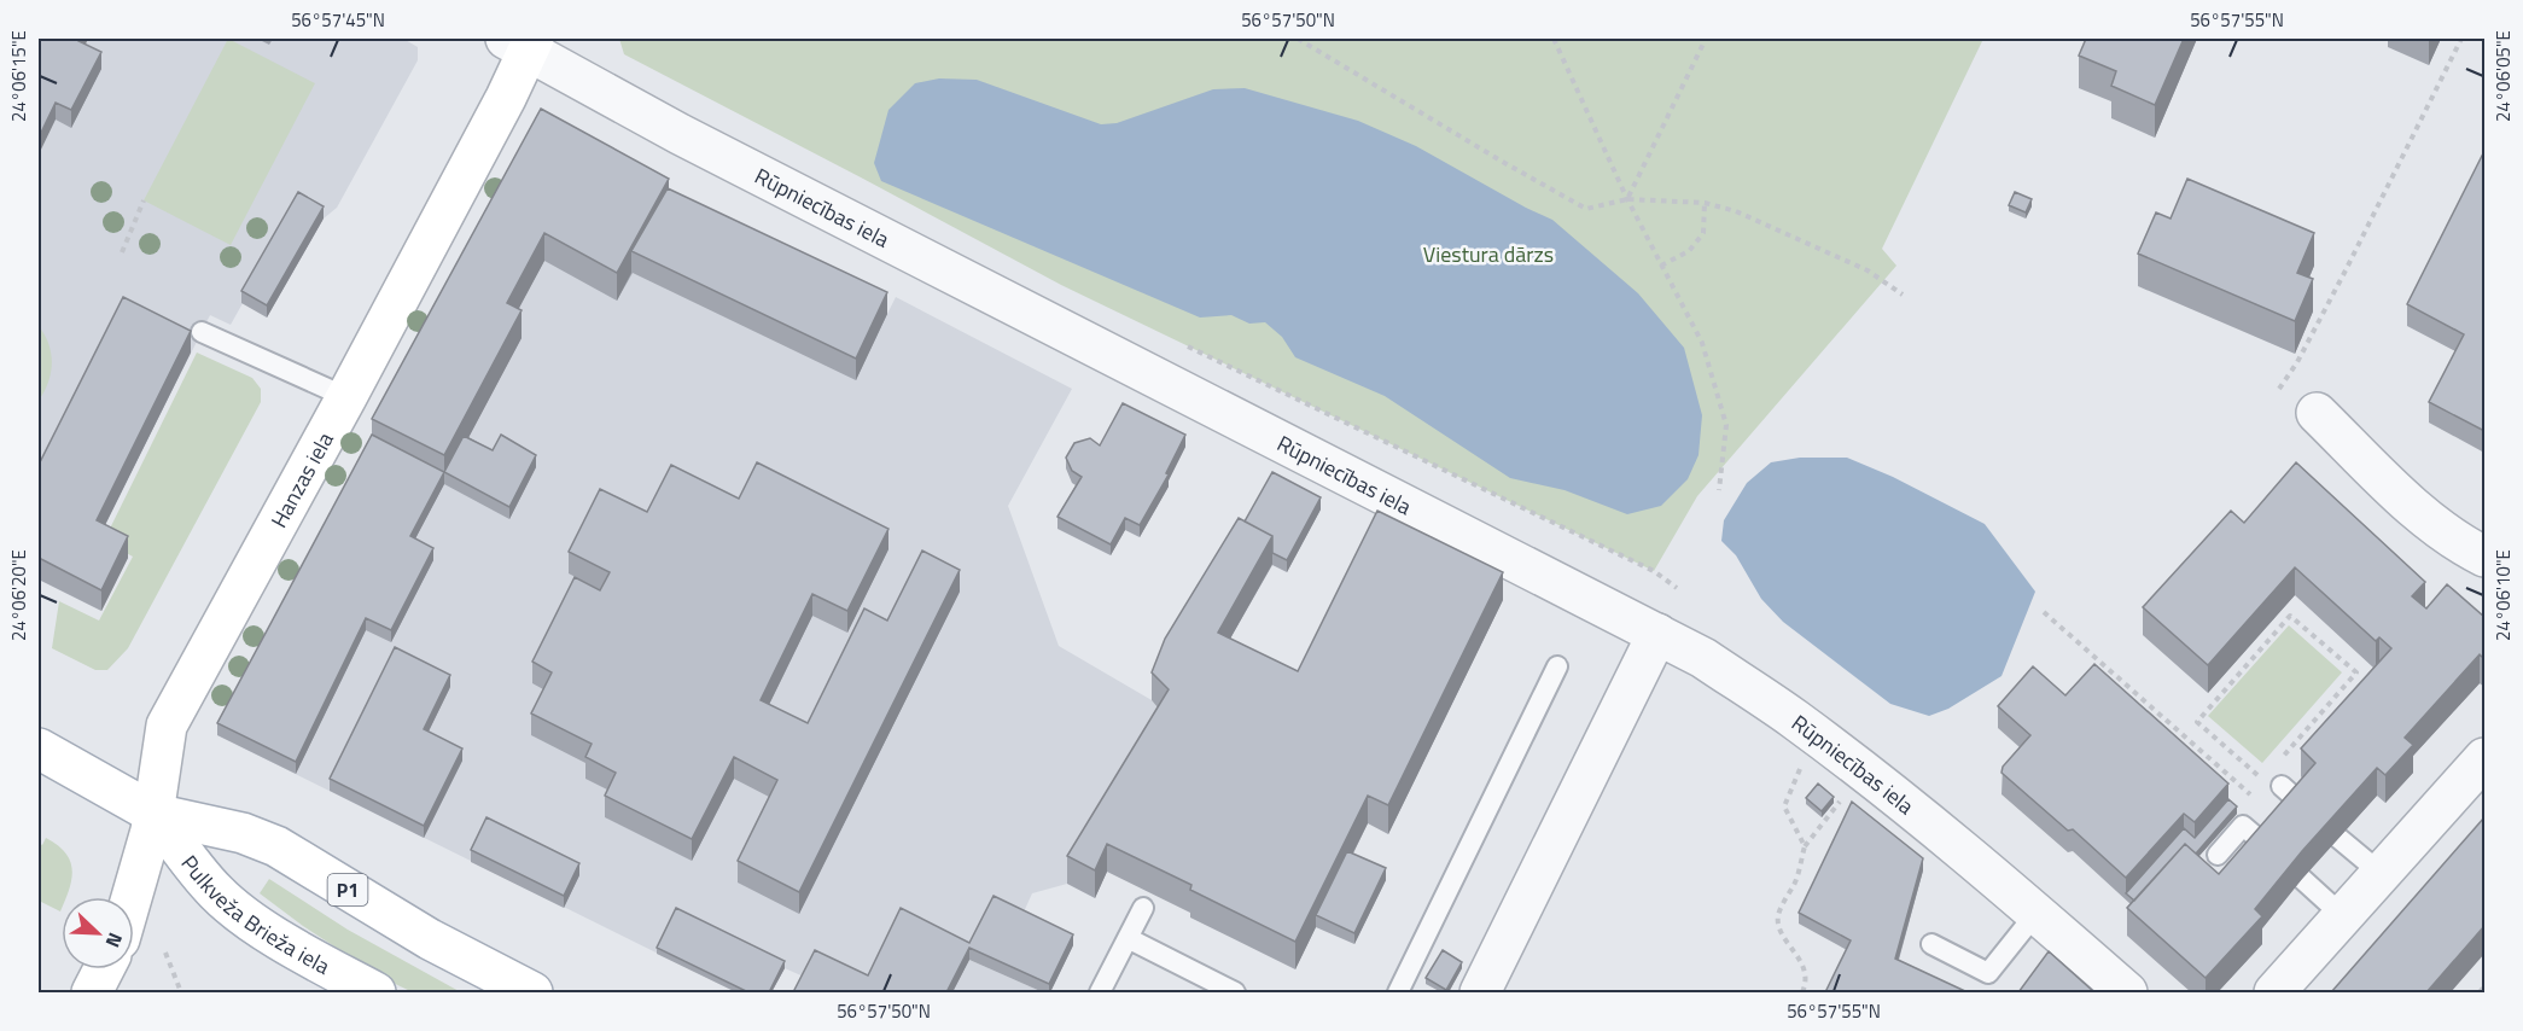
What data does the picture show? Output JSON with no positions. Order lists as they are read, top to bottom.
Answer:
{
  "streets": {
    "main road": ["Hanzas iela", "P1", "Pulkveža Brieža iela"],
    "street": ["Rūpniecības iela"]
  },
  "crossings": [
    ["Rūpniecības iela", "Hanzas iela"],
    ["Hanzas iela", "Pulkveža Brieža iela"]
  ],
  "parks": ["Viestura dārzs"],
  "north": "bottom right",
  "coordinates": [
    "56°57'45\"N",
    "56°57'50\"N",
    "56°57'55\"N",
    "24°06'05\"E",
    "24°06'15\"E",
    "24°06'10\"E",
    "24°06'20\"E"
  ]
}
